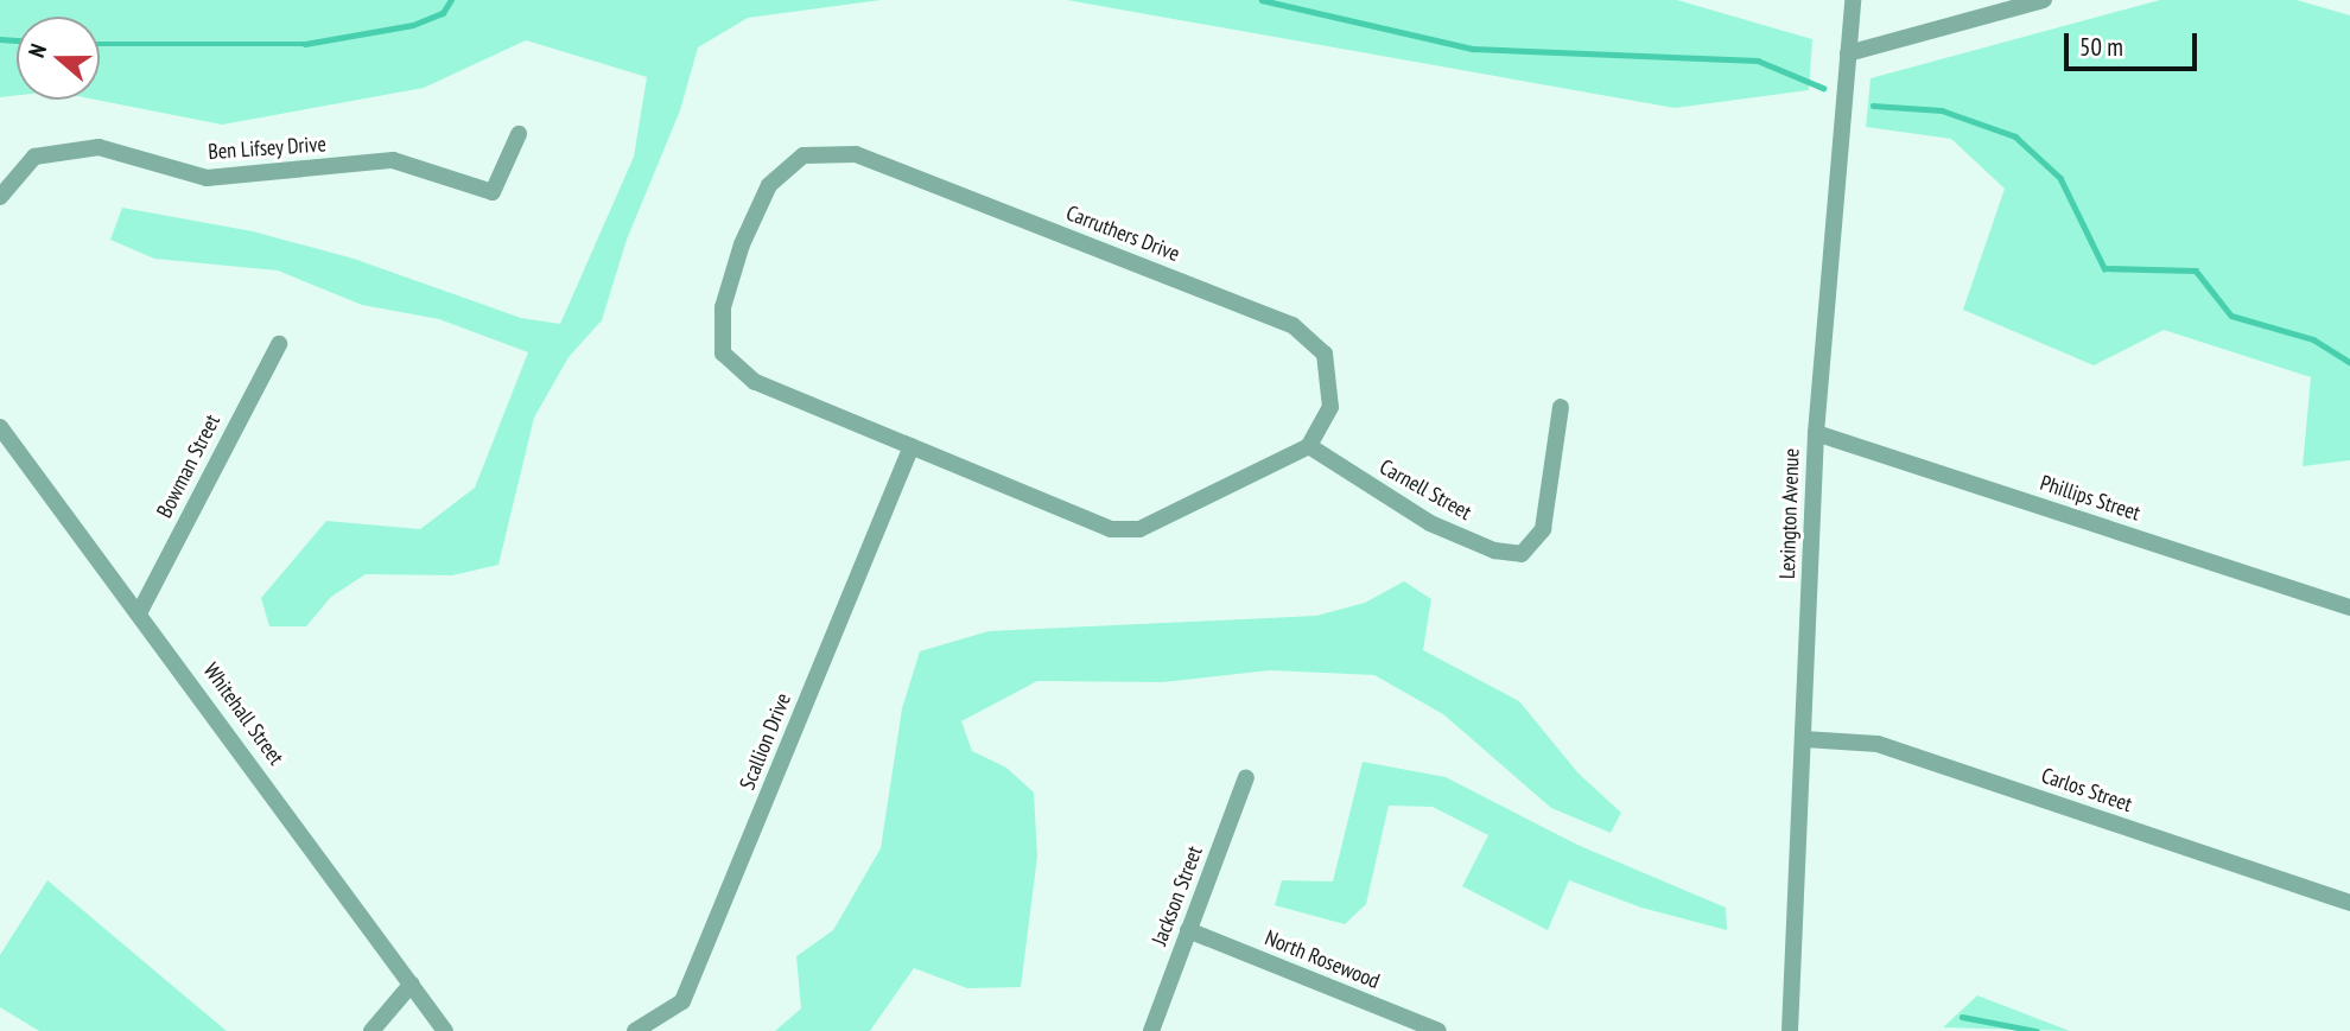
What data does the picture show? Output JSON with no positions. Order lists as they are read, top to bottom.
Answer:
{
  "streets": {
    "street": [
      "Ben Lifsey Drive",
      "Carruthers Drive",
      "Bowman Street",
      "Carnell Street",
      "Phillips Street",
      "Lexington Avenue",
      "Whitehall Street",
      "Scallion Drive",
      "Carlos Street",
      "Jackson Street",
      "North Rosewood"
    ]
  },
  "crossings": [
    ["Carruthers Drive", "Carnell Street"],
    ["Carruthers Drive", "Scallion Drive"],
    ["Bowman Street", "Whitehall Street"],
    ["Phillips Street", "Lexington Avenue"],
    ["Lexington Avenue", "Carlos Street"],
    ["Jackson Street", "North Rosewood"]
  ],
  "scale_bar": "50 m",
  "north": "left"
}
